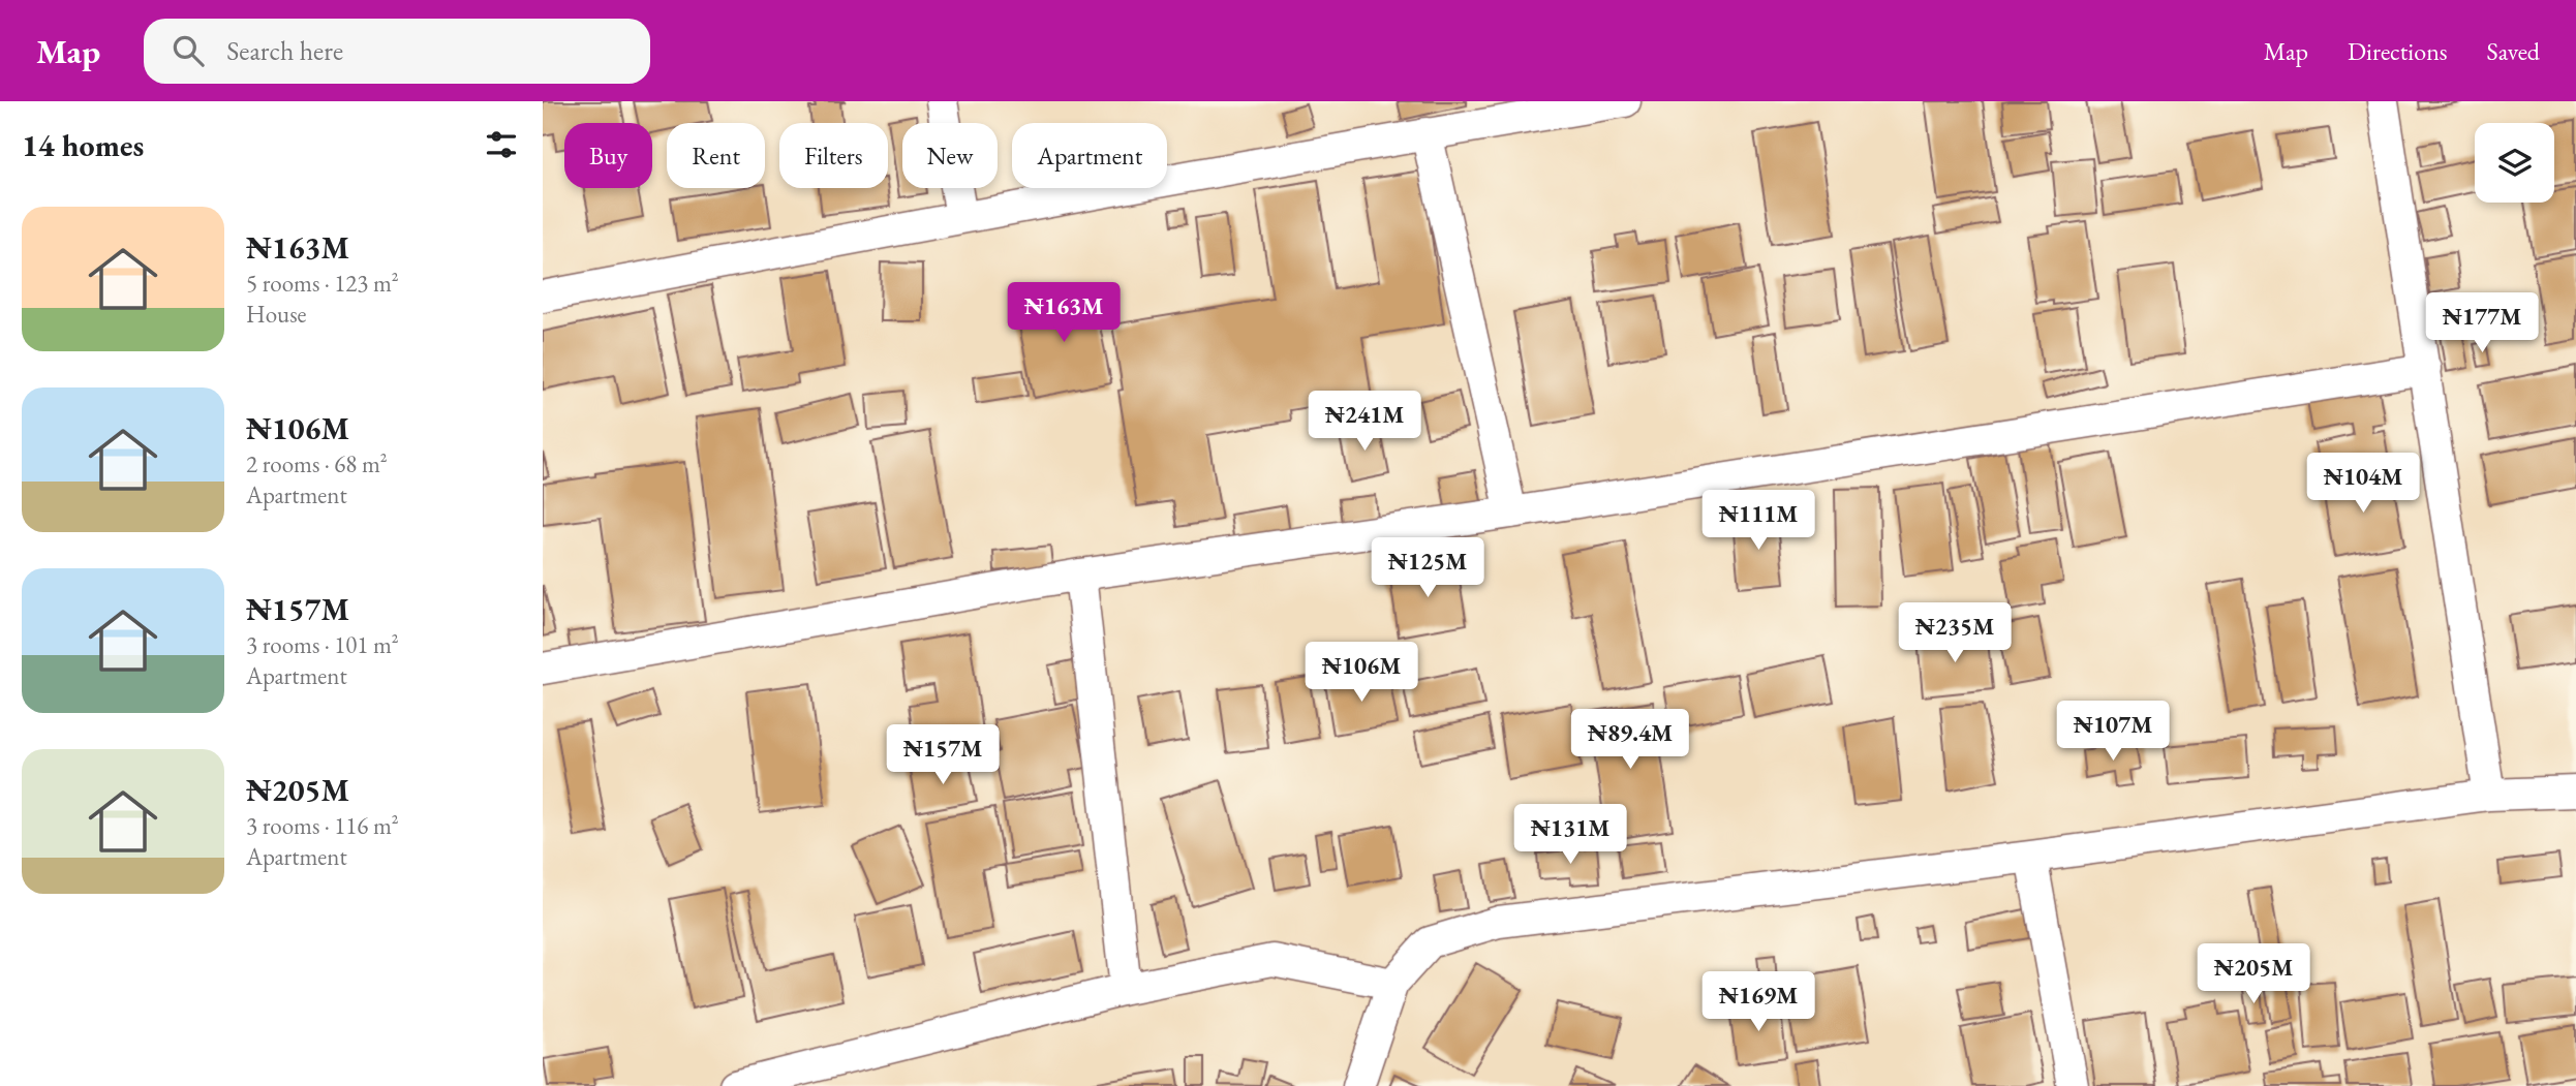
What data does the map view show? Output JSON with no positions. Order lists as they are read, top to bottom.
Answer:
{
  "page": {
    "header": "Map",
    "search": "Search here",
    "nav": ["Map", "Directions", "Saved"],
    "heading": "14 homes",
    "chip": [
      "Buy",
      "Rent",
      "Filters",
      "New",
      "Apartment"
    ],
    "list": [
      {
        "name": "₦163M",
        "note": "5 rooms · 123 m² · House"
      },
      {
        "name": "₦106M",
        "note": "2 rooms · 68 m² · Apartment"
      },
      {
        "name": "₦157M",
        "note": "3 rooms · 101 m² · Apartment"
      },
      {
        "name": "₦205M",
        "note": "3 rooms · 116 m² · Apartment"
      }
    ],
    "price": [
      "₦163M",
      "₦177M",
      "₦241M",
      "₦104M",
      "₦111M",
      "₦125M",
      "₦235M",
      "₦106M",
      "₦107M",
      "₦89.4M",
      "₦157M",
      "₦131M",
      "₦205M",
      "₦169M"
    ]
  }
}
